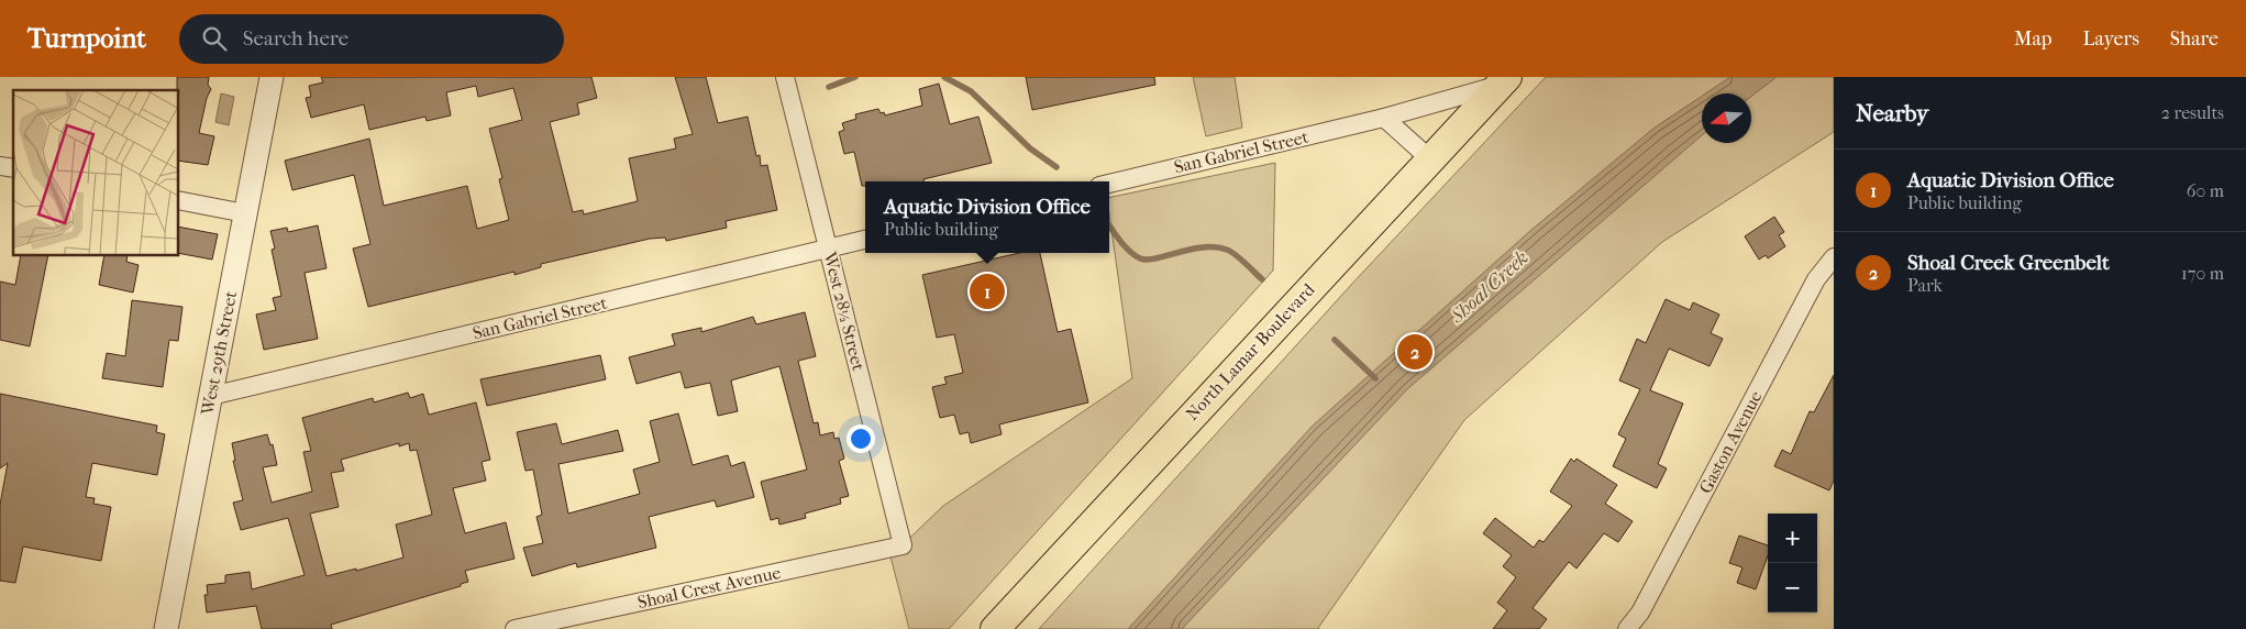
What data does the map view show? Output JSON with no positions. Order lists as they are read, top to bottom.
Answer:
{
  "streets": {
    "main road": ["North Lamar Boulevard"],
    "street": [
      "San Gabriel Street",
      "West 28½ Street",
      "West 29th Street",
      "Gaston Avenue",
      "Shoal Crest Avenue"
    ]
  },
  "crossings": [
    ["San Gabriel Street", "West 28½ Street"],
    ["San Gabriel Street", "North Lamar Boulevard"],
    ["San Gabriel Street", "West 29th Street"],
    ["West 28½ Street", "Shoal Crest Avenue"]
  ],
  "water": ["Shoal Creek"],
  "north": "left",
  "page": {
    "header": "Turnpoint",
    "search": "Search here",
    "nav": ["Map", "Layers", "Share"],
    "heading": ["Nearby", "2 results"],
    "list": [
      {
        "mark": "1",
        "name": "Aquatic Division Office",
        "note": "Public building",
        "value": "60 m"
      },
      {
        "mark": "2",
        "name": "Shoal Creek Greenbelt",
        "note": "Park",
        "value": "170 m"
      }
    ],
    "popup": ["Aquatic Division Office", "Public building"],
    "pins": ["1", "2"],
    "map_buttons": ["+", "−"]
  }
}
